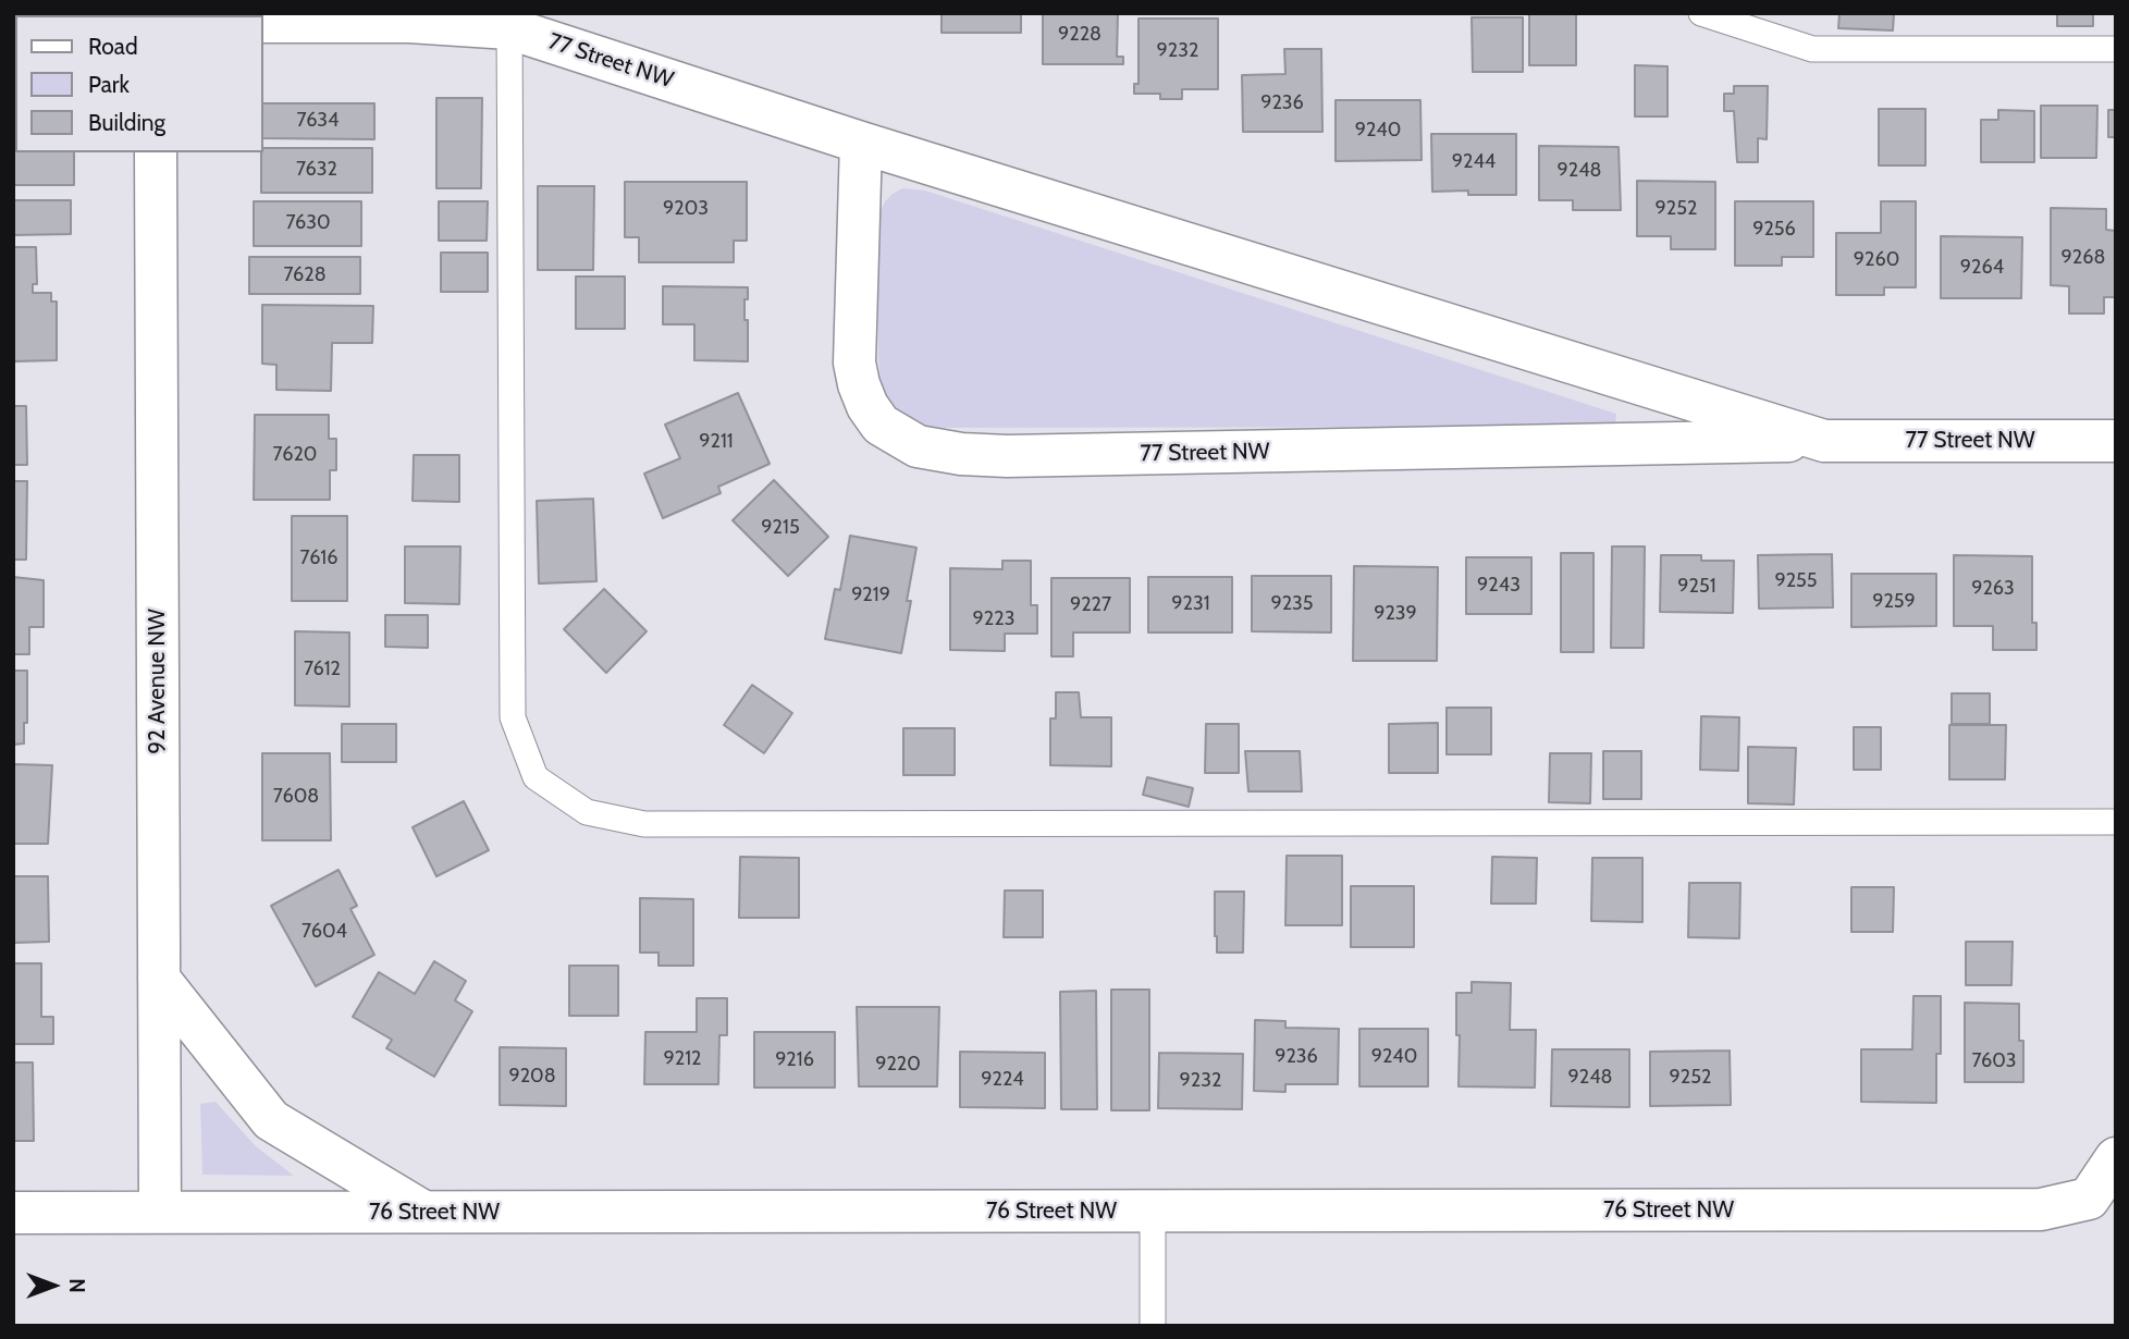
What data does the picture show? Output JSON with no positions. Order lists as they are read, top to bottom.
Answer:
{
  "streets": {
    "street": ["77 Street NW", "92 Avenue NW", "76 Street NW"]
  },
  "crossings": [
    ["92 Avenue NW", "76 Street NW"]
  ],
  "house_numbers": [
    "9228",
    "9232",
    "9236",
    "7634",
    "9240",
    "9244",
    "7632",
    "9248",
    "9203",
    "9252",
    "7630",
    "9256",
    "9268",
    "9260",
    "9264",
    "7628",
    "9211",
    "7620",
    "9215",
    "7616",
    "9255",
    "9243",
    "9251",
    "9263",
    "9219",
    "9259",
    "9231",
    "9235",
    "9227",
    "9239",
    "9223",
    "7612",
    "7608",
    "7604",
    "9236",
    "9240",
    "9212",
    "9216",
    "7603",
    "9220",
    "9208",
    "9248",
    "9252",
    "9224",
    "9232"
  ],
  "legend": ["Road", "Park", "Building"],
  "north": "right"
}
